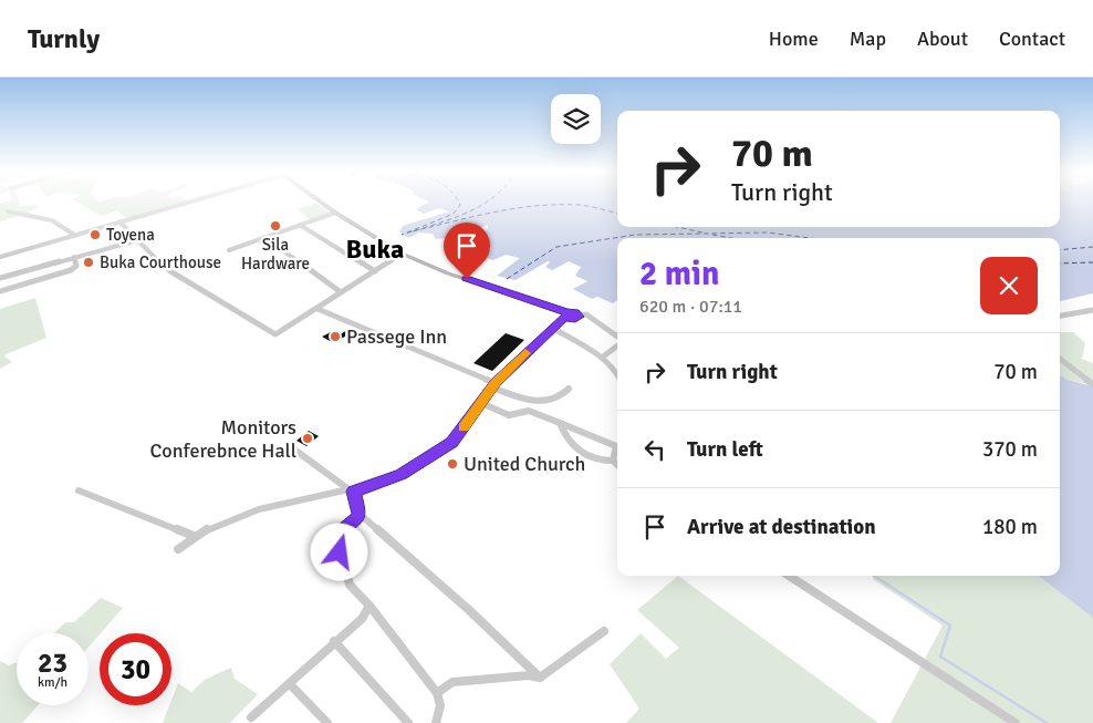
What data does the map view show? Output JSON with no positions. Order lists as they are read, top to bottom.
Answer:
{
  "districts": ["Buka"],
  "places": [
    "Sila Hardware",
    "Toyena",
    "Buka Courthouse",
    "Passege Inn",
    "Monitors Conferebnce Hall",
    "United Church"
  ],
  "page": {
    "header": "Turnly",
    "nav": [
      "Home",
      "Map",
      "About",
      "Contact"
    ],
    "turn": ["70 m", "Turn right"],
    "heading": ["2 min", "620 m · 07:11"],
    "list": [
      {
        "name": "Turn right",
        "value": "70 m"
      },
      {
        "name": "Turn left",
        "value": "370 m"
      },
      {
        "name": "Arrive at destination",
        "value": "180 m"
      }
    ],
    "speed": "23 km/h",
    "limit": "30"
  }
}
